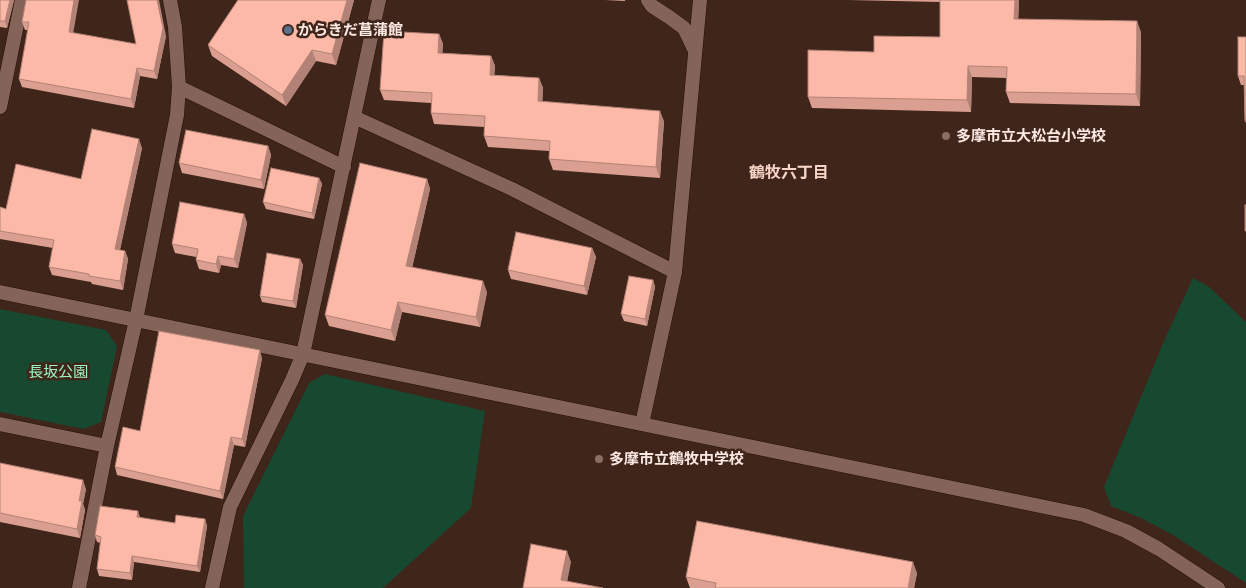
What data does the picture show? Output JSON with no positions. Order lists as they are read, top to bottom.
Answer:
{
  "districts": ["鶴牧六丁目"],
  "parks": ["長坂公園"],
  "places": ["からきだ菖蒲館", "多摩市立大松台小学校", "多摩市立鶴牧中学校"]
}
